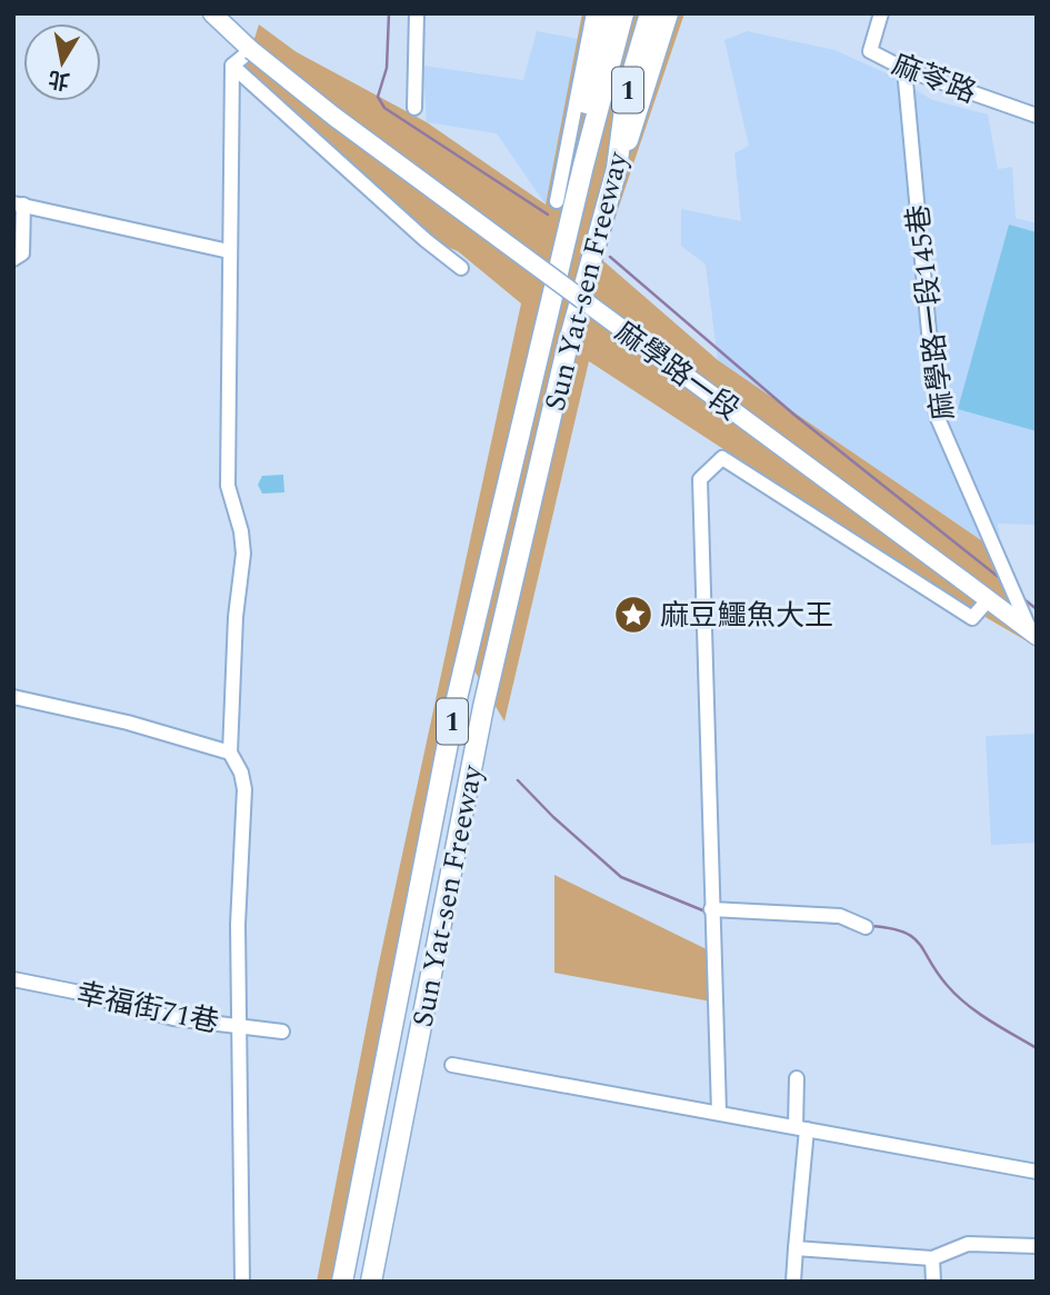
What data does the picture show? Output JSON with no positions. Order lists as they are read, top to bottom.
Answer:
{
  "streets": {
    "highway": ["1", "Sun Yat-sen Freeway"],
    "main road": ["麻學路一段"],
    "street": ["麻苓路", "麻學路一段145巷", "幸福街71巷"]
  },
  "crossings": [
    ["麻苓路", "麻學路一段145巷"],
    ["麻學路一段145巷", "麻學路一段"]
  ],
  "places": {
    "place": ["麻豆鱷魚大王"]
  },
  "north": "bottom"
}
